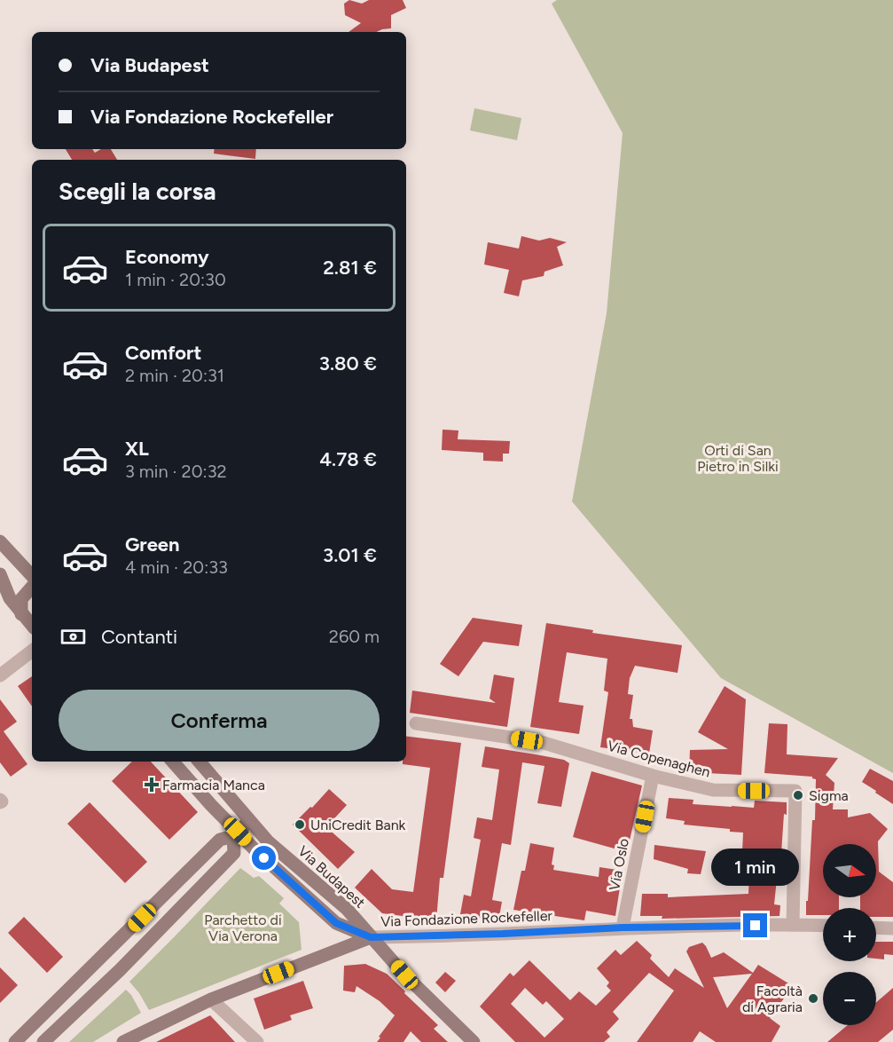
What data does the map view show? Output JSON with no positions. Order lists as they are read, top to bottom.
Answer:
{
  "streets": {
    "main road": ["Via Budapest", "Via Fondazione Rockefeller"],
    "street": ["Via Copenaghen", "Via Oslo"]
  },
  "crossings": [
    ["Via Copenaghen", "Via Oslo"],
    ["Via Copenaghen", "Via Fondazione Rockefeller"],
    ["Via Oslo", "Via Fondazione Rockefeller"],
    ["Via Budapest", "Via Fondazione Rockefeller"]
  ],
  "parks": ["Orti di San Pietro in Silki", "Parchetto di Via Verona"],
  "places": {
    "health": ["Farmacia Manca"],
    "other": ["Sigma", "UniCredit Bank", "Facoltà di Agraria"]
  },
  "north": "right",
  "page": {
    "banner": ["Via Budapest", "Via Fondazione Rockefeller"],
    "heading": "Scegli la corsa",
    "list": [
      {
        "name": "Economy",
        "note": "1 min · 20:30",
        "value": "2.81 €"
      },
      {
        "name": "Comfort",
        "note": "2 min · 20:31",
        "value": "3.80 €"
      },
      {
        "name": "XL",
        "note": "3 min · 20:32",
        "value": "4.78 €"
      },
      {
        "name": "Green",
        "note": "4 min · 20:33",
        "value": "3.01 €"
      }
    ],
    "pay": ["Contanti", "260 m"],
    "buttons": "Conferma",
    "map_buttons": ["+", "−"],
    "bubble": "1 min"
  }
}
